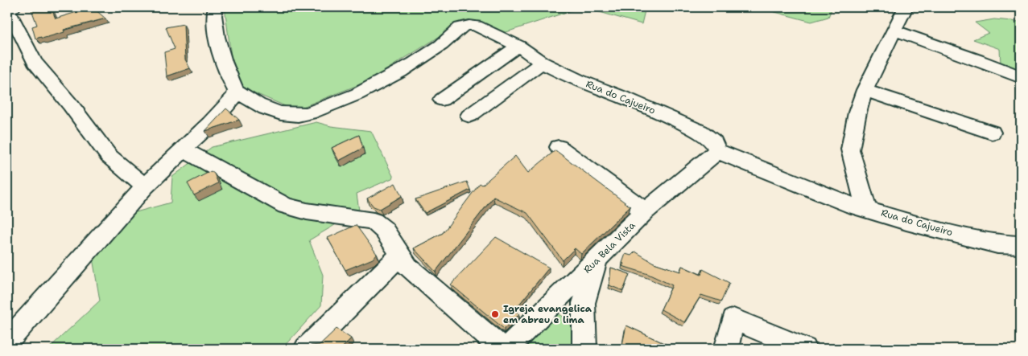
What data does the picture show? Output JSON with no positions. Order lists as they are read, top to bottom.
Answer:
{
  "streets": {
    "street": ["Rua do Cajueiro", "Rua Bela Vista"]
  },
  "crossings": [
    ["Rua do Cajueiro", "Rua Bela Vista"]
  ],
  "places": ["Igreja evangelica em abreu e lima"]
}
